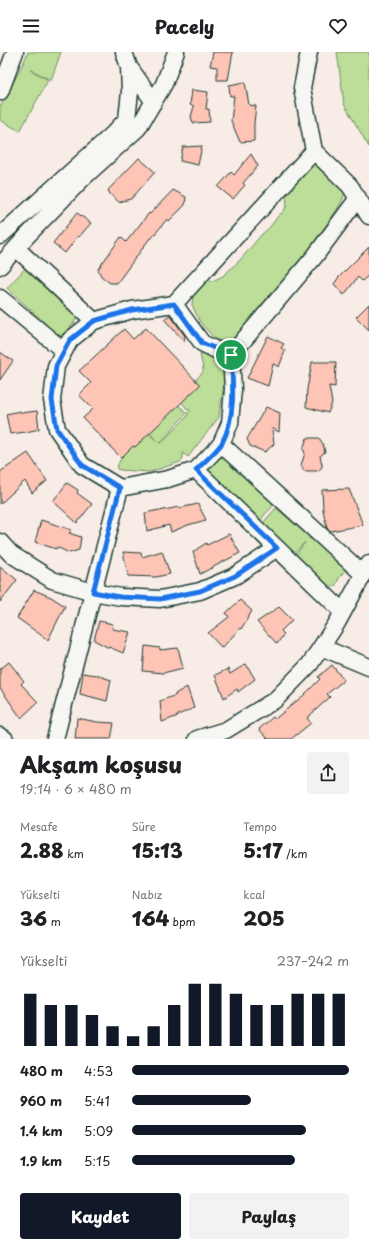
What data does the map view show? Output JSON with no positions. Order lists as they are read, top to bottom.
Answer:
{
  "page": {
    "header": "Pacely",
    "heading": ["Akşam koşusu", "19:14 · 6 × 480 m"],
    "stats": [
      ["Mesafe", "2.88 km"],
      ["Süre", "15:13"],
      ["Tempo", "5:17 /km"],
      ["Yükselti", "36 m"],
      ["Nabız", "164 bpm"],
      ["kcal", "205"]
    ],
    "chart": ["Yükselti", "237–242 m"],
    "list": [
      {
        "name": "480 m",
        "note": "4:53"
      },
      {
        "name": "960 m",
        "note": "5:41"
      },
      {
        "name": "1.4 km",
        "note": "5:09"
      },
      {
        "name": "1.9 km",
        "note": "5:15"
      }
    ],
    "buttons": ["Kaydet", "Paylaş"]
  }
}
